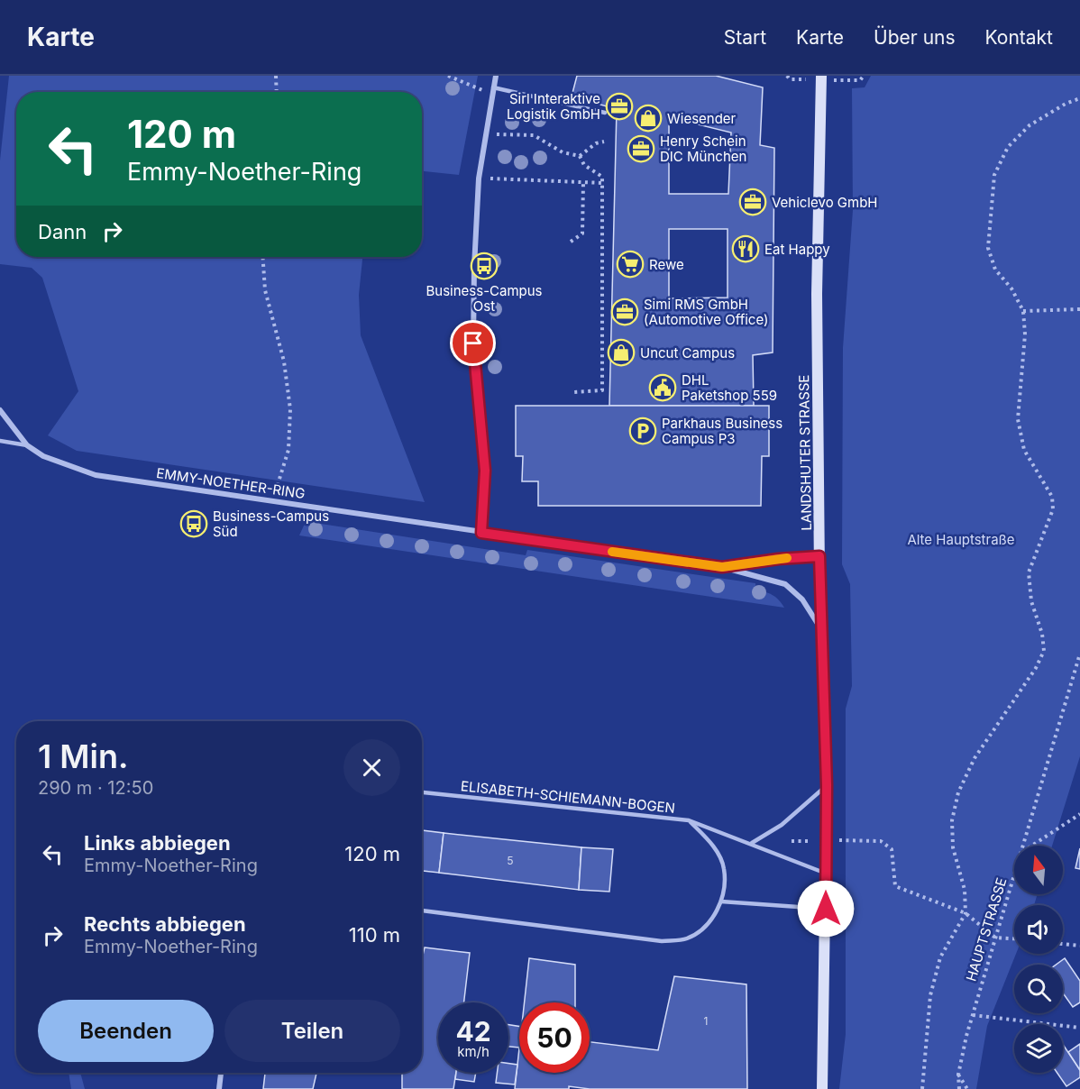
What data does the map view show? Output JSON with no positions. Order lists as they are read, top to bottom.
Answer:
{
  "streets": {
    "main road": ["LANDSHUTER STRASSE"],
    "street": ["EMMY-NOETHER-RING"],
    "lane": ["ELISABETH-SCHIEMANN-BOGEN"],
    "path": ["HAUPTSTRASSE"]
  },
  "crossings": [
    ["LANDSHUTER STRASSE", "EMMY-NOETHER-RING"]
  ],
  "parks": ["Alte Hauptstraße"],
  "places": {
    "office": [
      "Sirl Interaktive Logistik GmbH",
      "Henry Schein DIC München",
      "Vehiclevo GmbH",
      "Simi RMS GmbH (Automotive Office)"
    ],
    "shop": ["Wiesender", "Uncut Campus"],
    "restaurant": ["Eat Happy"],
    "supermarket": ["Rewe"],
    "bus stop": ["Business-Campus Ost", "Business-Campus Süd"],
    "public building": ["DHL Paketshop 559"],
    "parking": ["Parkhaus Business Campus P3"]
  },
  "house_numbers": ["5", "1"],
  "north": "top",
  "page": {
    "header": "Karte",
    "nav": [
      "Start",
      "Karte",
      "Über uns",
      "Kontakt"
    ],
    "turn": ["120 m", "Emmy-Noether-Ring"],
    "then": "Dann",
    "heading": ["1 Min.", "290 m · 12:50"],
    "list": [
      {
        "name": "Links abbiegen",
        "note": "Emmy-Noether-Ring",
        "value": "120 m"
      },
      {
        "name": "Rechts abbiegen",
        "note": "Emmy-Noether-Ring",
        "value": "110 m"
      }
    ],
    "buttons": ["Beenden", "Teilen"],
    "speed": "42 km/h",
    "limit": "50"
  }
}
